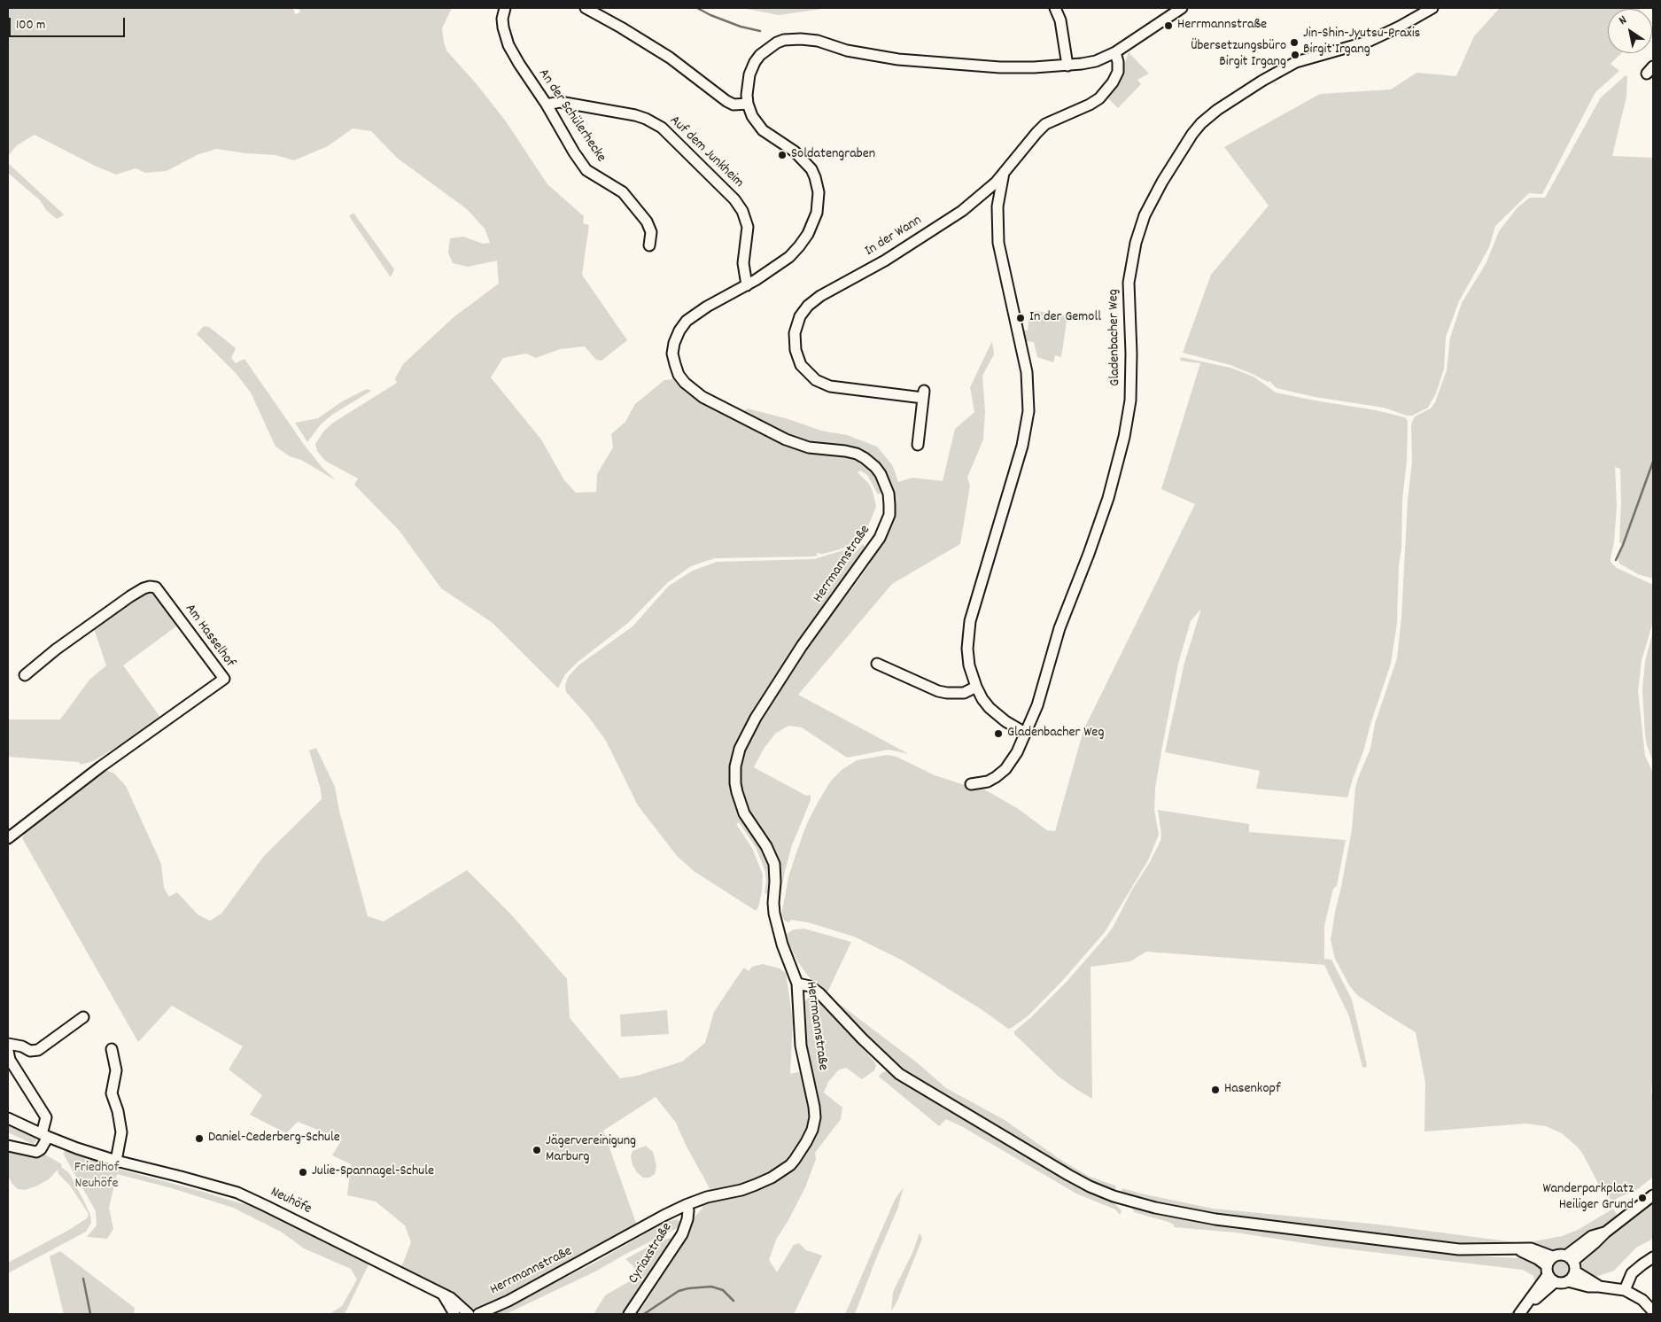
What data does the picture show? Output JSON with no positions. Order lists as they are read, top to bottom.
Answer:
{
  "streets": {
    "street": [
      "An der Schülerhecke",
      "Auf dem Junkheim",
      "In der Wann",
      "Gladenbacher Weg",
      "Herrmannstraße",
      "Am Hasselhof",
      "Neuhöfe",
      "Cyriaxstraße"
    ]
  },
  "crossings": [
    ["An der Schülerhecke", "Auf dem Junkheim"],
    ["Auf dem Junkheim", "Herrmannstraße"],
    ["In der Wann", "Herrmannstraße"],
    ["Herrmannstraße", "Cyriaxstraße"]
  ],
  "parks": ["Friedhof Neuhöfe"],
  "places": [
    "Herrmannstraße",
    "Jin-Shin-Jyutsu-Praxis Birgit Irgang",
    "Übersetzungsbüro Birgit Irgang",
    "Soldatengraben",
    "In der Gemoll",
    "Gladenbacher Weg",
    "Hasenkopf",
    "Daniel-Cederberg-Schule",
    "Jägervereinigung Marburg",
    "Julie-Spannagel-Schule",
    "Wanderparkplatz Heiliger Grund"
  ],
  "scale_bar": "100 m",
  "north": "top left"
}
